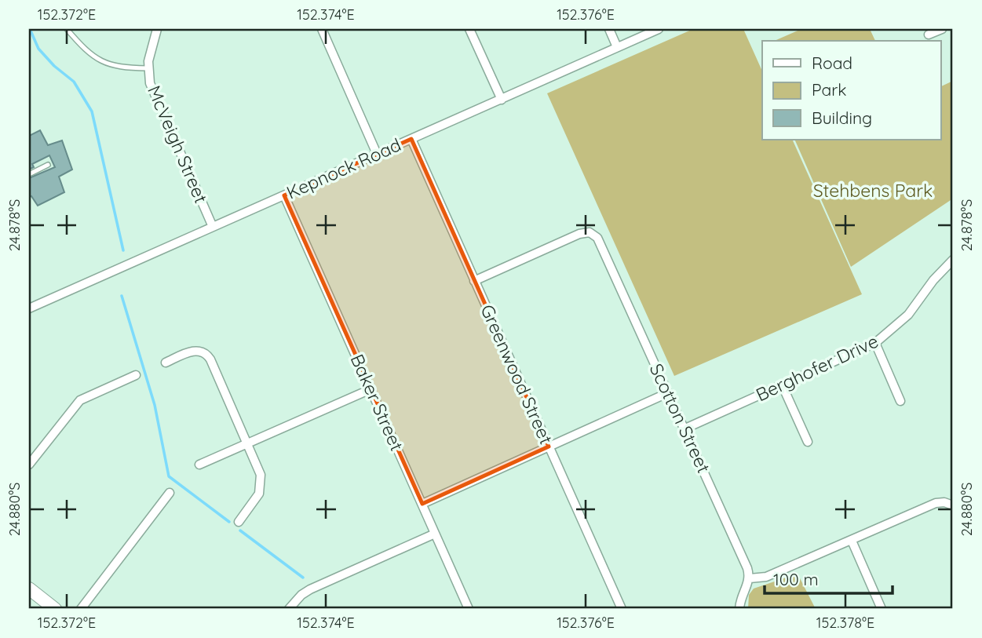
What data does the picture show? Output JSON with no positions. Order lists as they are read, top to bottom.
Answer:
{
  "streets": {
    "street": [
      "McVeigh Street",
      "Kepnock Road",
      "Berghofer Drive",
      "Greenwood Street",
      "Baker Street",
      "Scotton Street"
    ]
  },
  "crossings": [
    ["McVeigh Street", "Kepnock Road"],
    ["Kepnock Road", "Greenwood Street"],
    ["Kepnock Road", "Baker Street"],
    ["Berghofer Drive", "Scotton Street"],
    ["Greenwood Street", "Scotton Street"]
  ],
  "parks": ["Stehbens Park"],
  "legend": ["Road", "Park", "Building"],
  "scale_bar": "100 m",
  "coordinates": [
    "152.372°E",
    "152.374°E",
    "152.376°E",
    "24.878°S",
    "24.880°S",
    "152.378°E"
  ]
}
